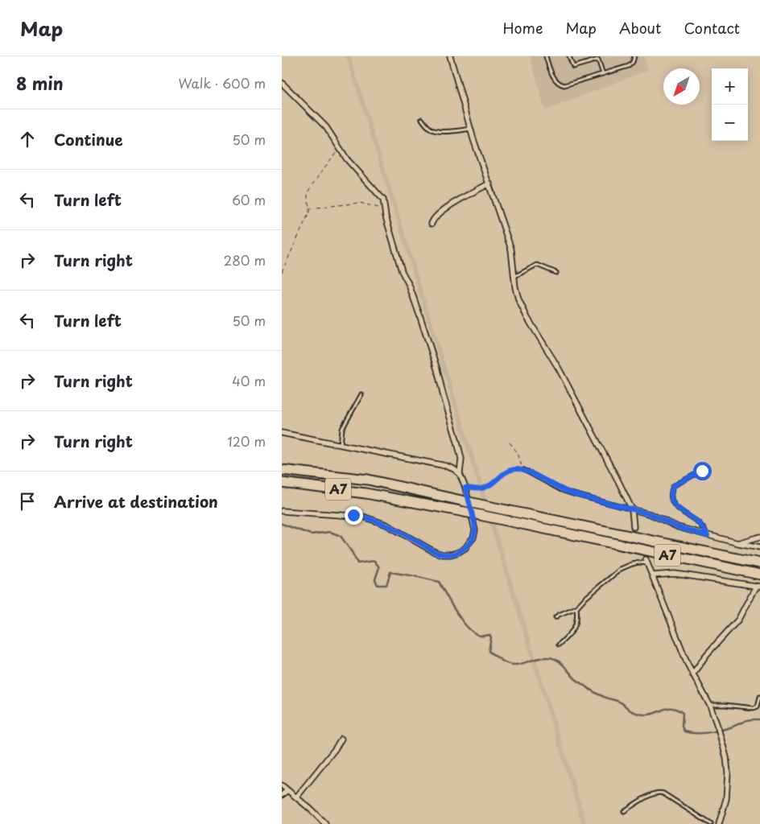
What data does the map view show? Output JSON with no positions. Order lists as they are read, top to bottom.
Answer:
{
  "streets": {
    "highway": ["Α7"]
  },
  "north": "bottom left",
  "page": {
    "header": "Map",
    "nav": [
      "Home",
      "Map",
      "About",
      "Contact"
    ],
    "heading": ["8 min", "Walk · 600 m"],
    "map_buttons": ["+", "−"],
    "list": [
      ["Continue", "50 m"],
      ["Turn left", "60 m"],
      ["Turn right", "280 m"],
      ["Turn left", "50 m"],
      ["Turn right", "40 m"],
      ["Turn right", "120 m"],
      "Arrive at destination"
    ]
  }
}
